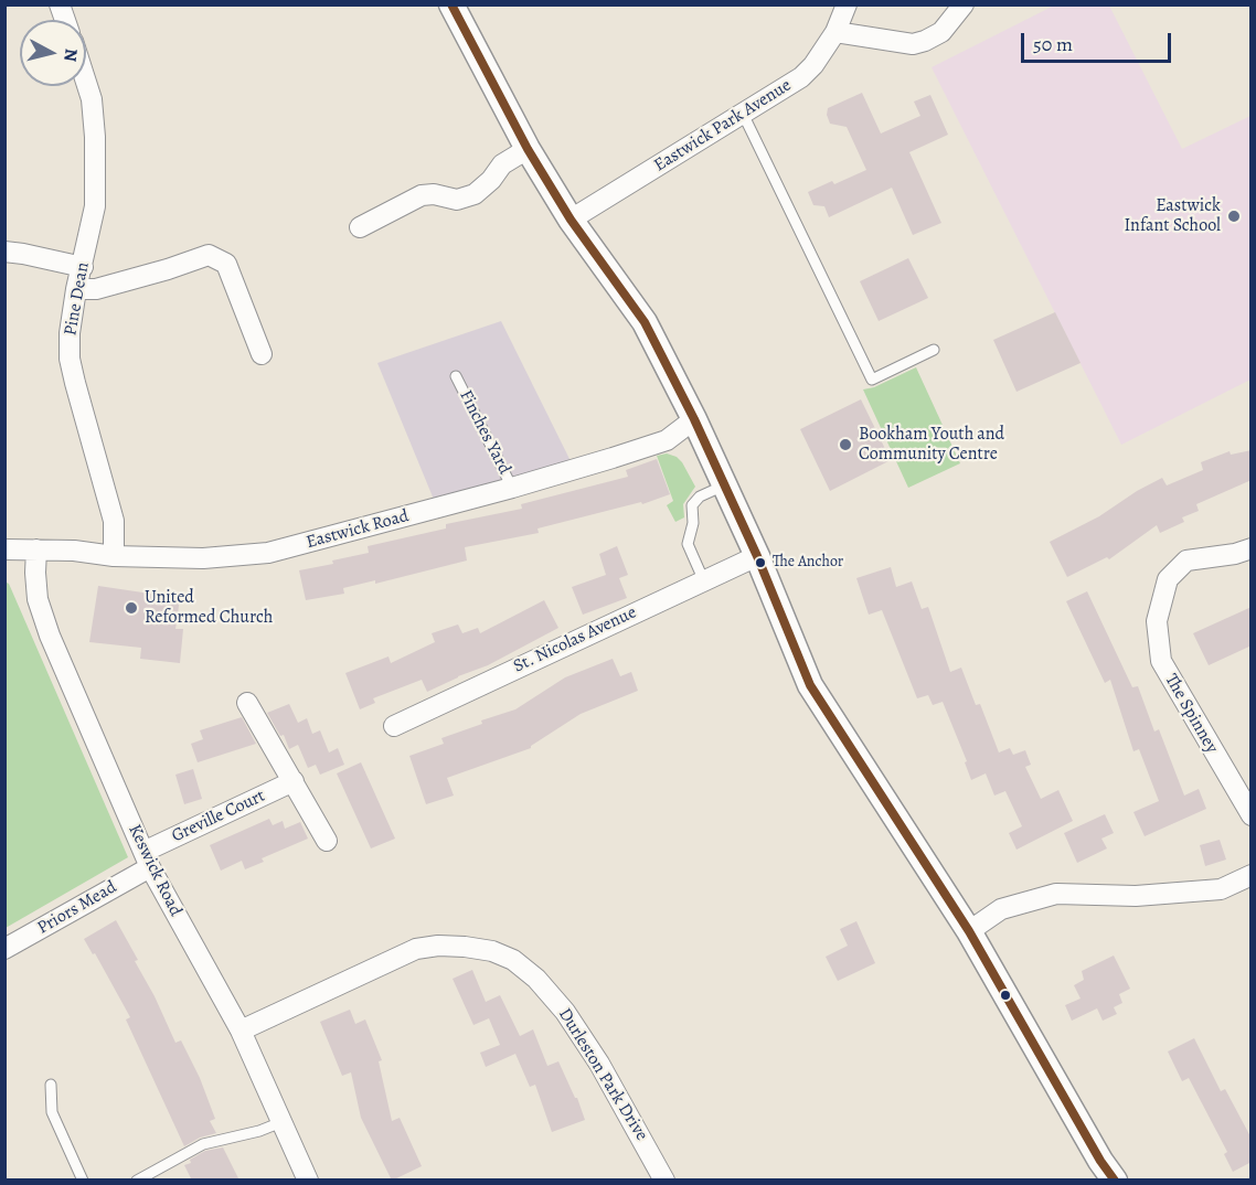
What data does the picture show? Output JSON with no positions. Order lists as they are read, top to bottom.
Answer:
{
  "streets": {
    "street": [
      "Eastwick Park Avenue",
      "Pine Dean",
      "Eastwick Road",
      "St. Nicolas Avenue",
      "The Spinney",
      "Greville Court",
      "Keswick Road",
      "Priors Mead",
      "Durleston Park Drive"
    ],
    "lane": ["Finches Yard"]
  },
  "crossings": [
    ["Pine Dean", "Eastwick Road"],
    ["Finches Yard", "Eastwick Road"],
    ["Eastwick Road", "Keswick Road"],
    ["Greville Court", "Keswick Road"],
    ["Greville Court", "Priors Mead"],
    ["Keswick Road", "Priors Mead"],
    ["Keswick Road", "Durleston Park Drive"]
  ],
  "places": [
    "Eastwick Infant School",
    "Bookham Youth and Community Centre",
    "The Anchor",
    "United Reformed Church"
  ],
  "scale_bar": "50 m",
  "north": "right"
}
